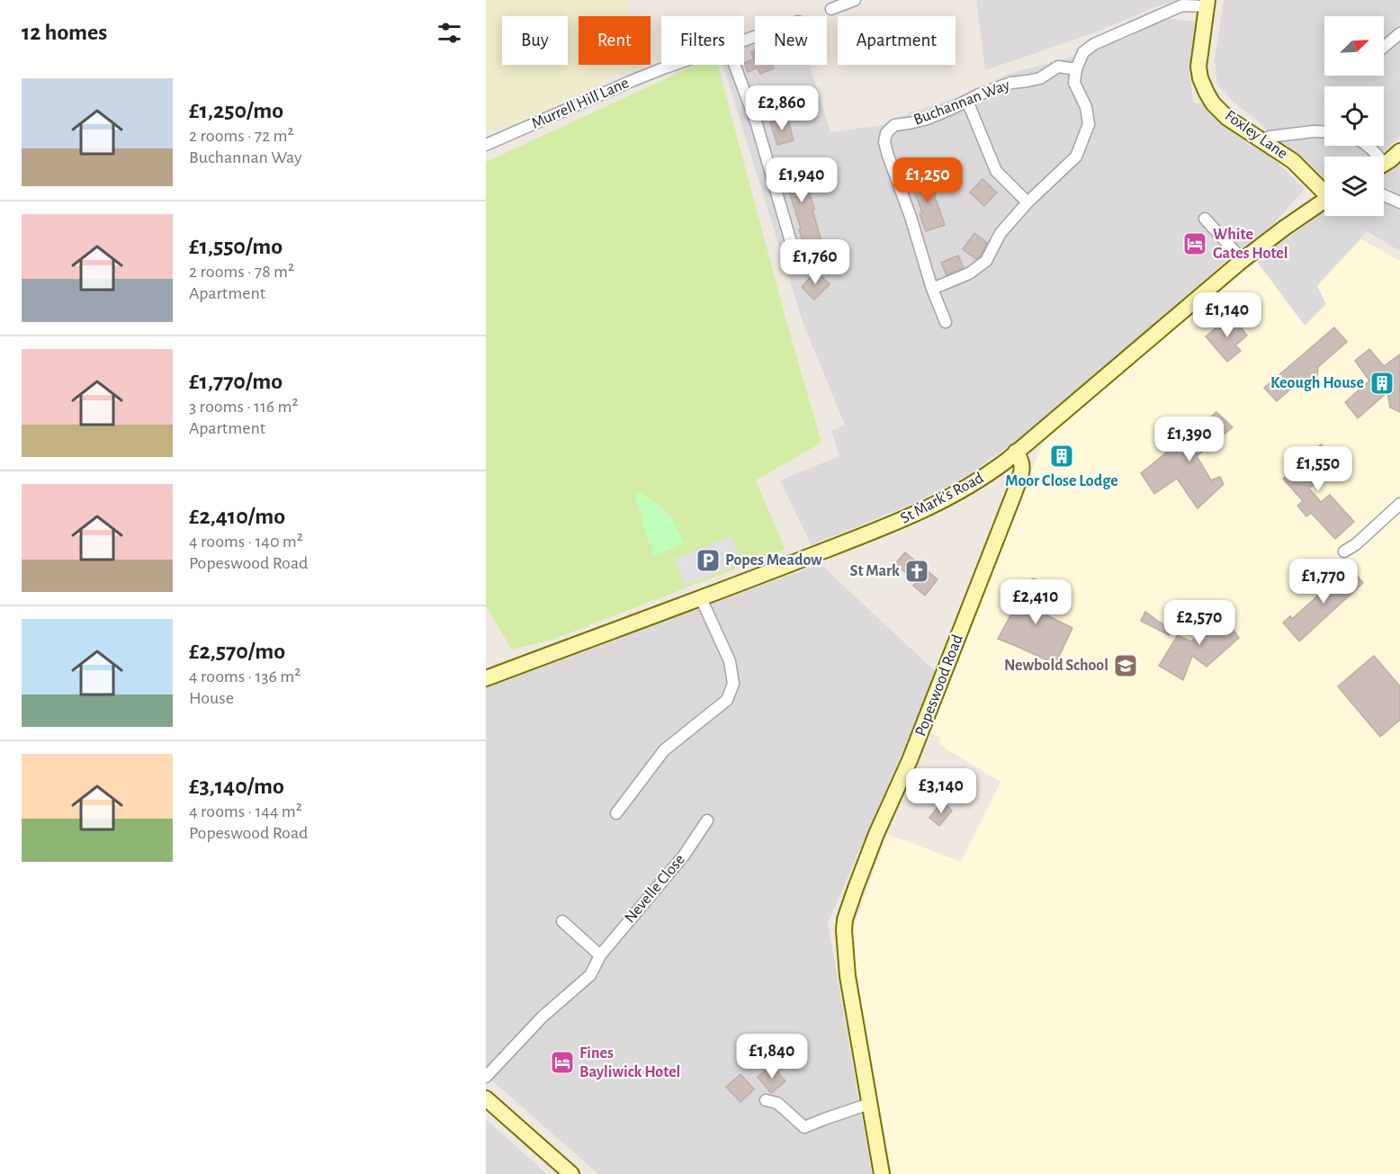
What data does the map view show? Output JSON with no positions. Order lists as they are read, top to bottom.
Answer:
{
  "streets": {
    "street": [
      "Buchannan Way",
      "Murrell Hill Lane",
      "Foxley Lane",
      "St Mark's Road",
      "Popeswood Road",
      "Nevelle Close"
    ]
  },
  "crossings": [
    ["St Mark's Road", "Popeswood Road"]
  ],
  "places": {
    "hotel": ["White Gates Hotel", "Fines Bayliwick Hotel"],
    "building": ["Keough House", "Moor Close Lodge"],
    "parking": ["Popes Meadow"],
    "church": ["St Mark"],
    "school or university": ["Newbold School"]
  },
  "north": "top right",
  "page": {
    "heading": "12 homes",
    "chip": [
      "Buy",
      "Rent",
      "Filters",
      "New",
      "Apartment"
    ],
    "list": [
      {
        "name": "£1,250/mo",
        "note": "2 rooms · 72 m² · Buchannan Way"
      },
      {
        "name": "£1,550/mo",
        "note": "2 rooms · 78 m² · Apartment"
      },
      {
        "name": "£1,770/mo",
        "note": "3 rooms · 116 m² · Apartment"
      },
      {
        "name": "£2,410/mo",
        "note": "4 rooms · 140 m² · Popeswood Road"
      },
      {
        "name": "£2,570/mo",
        "note": "4 rooms · 136 m² · House"
      },
      {
        "name": "£3,140/mo",
        "note": "4 rooms · 144 m² · Popeswood Road"
      }
    ],
    "price": [
      "£2,860",
      "£1,940",
      "£1,250",
      "£1,760",
      "£1,140",
      "£1,390",
      "£1,550",
      "£1,770",
      "£2,410",
      "£2,570",
      "£3,140",
      "£1,840"
    ]
  }
}
